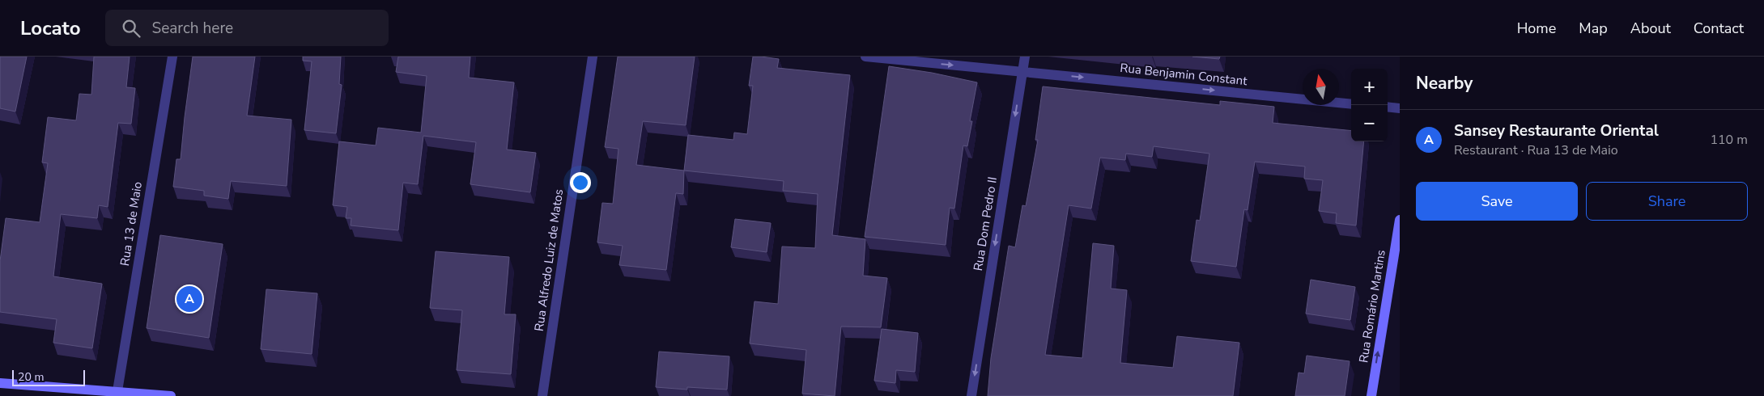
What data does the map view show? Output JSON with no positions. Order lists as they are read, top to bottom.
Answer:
{
  "streets": {
    "street": [
      "Rua Benjamin Constant",
      "Rua 13 de Maio",
      "Rua Dom Pedro II",
      "Rua Alfredo Luiz de Matos",
      "Rua Romário Martins"
    ]
  },
  "crossings": [
    ["Rua Benjamin Constant", "Rua Dom Pedro II"]
  ],
  "one_way": ["Rua Benjamin Constant", "Rua Dom Pedro II", "Rua Romário Martins"],
  "scale_bar": "20 m",
  "north": "top",
  "page": {
    "header": "Locato",
    "search": "Search here",
    "nav": [
      "Home",
      "Map",
      "About",
      "Contact"
    ],
    "heading": "Nearby",
    "map_buttons": ["+", "−"],
    "list": [
      {
        "mark": "A",
        "name": "Sansey Restaurante Oriental",
        "note": "Restaurant · Rua 13 de Maio",
        "value": "110 m"
      }
    ],
    "buttons": ["Save", "Share"],
    "pins": "A",
    "scale": "20 m"
  }
}
